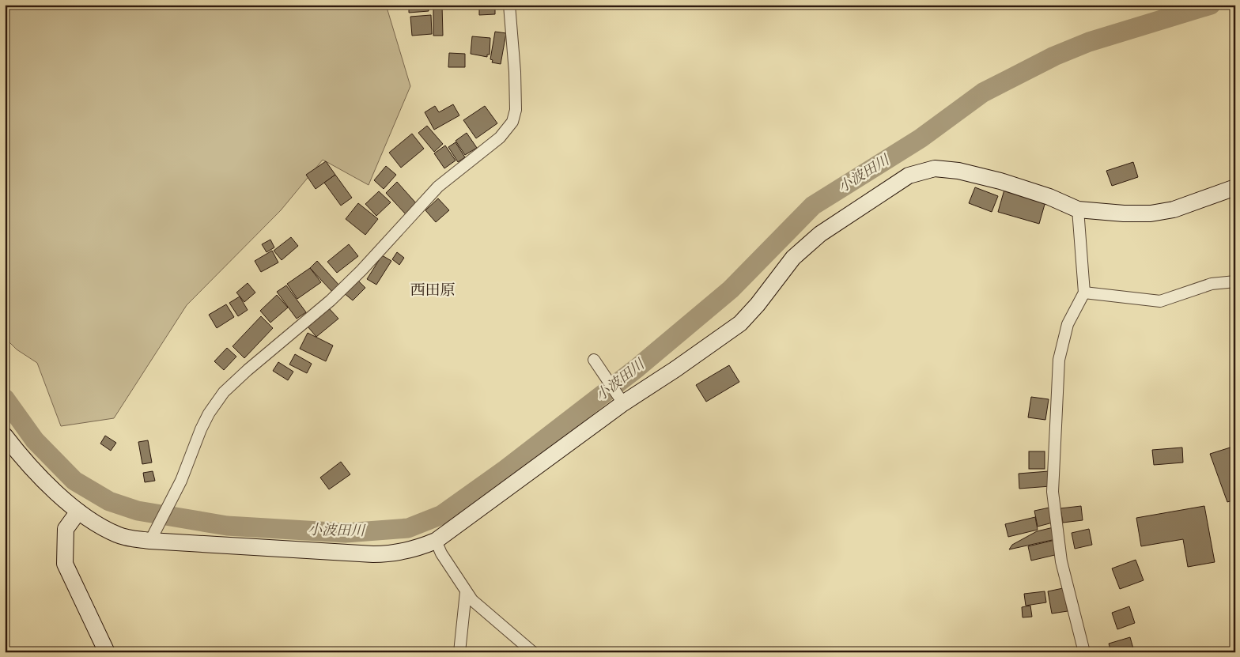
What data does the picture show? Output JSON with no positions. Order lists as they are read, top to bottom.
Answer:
{
  "districts": ["西田原"],
  "water": ["小波田川"]
}
